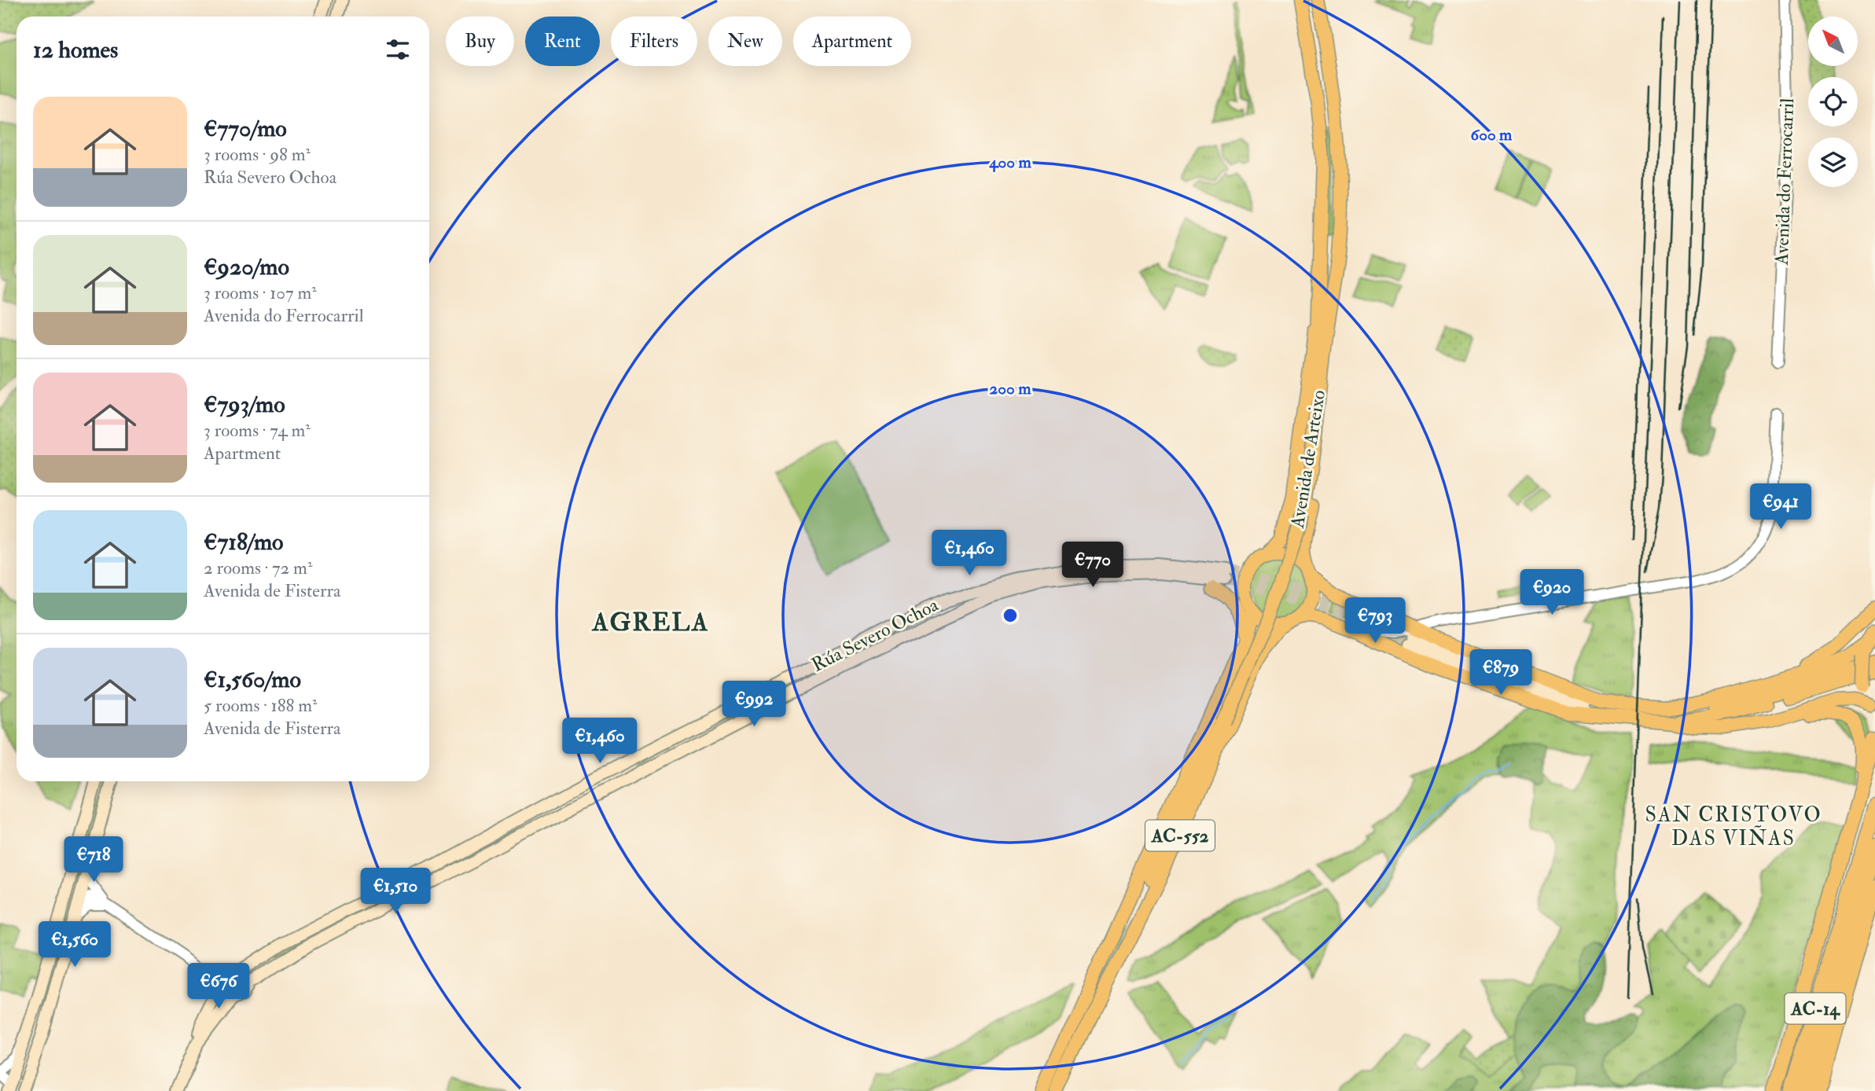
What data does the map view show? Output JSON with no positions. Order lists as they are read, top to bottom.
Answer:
{
  "streets": {
    "highway": ["AC-14"],
    "main road": ["Avenida de Arteixo", "Rúa Severo Ochoa", "AC-552"],
    "street": ["Avenida do Ferrocarril"]
  },
  "crossings": [
    ["Avenida de Arteixo", "AC-552"]
  ],
  "districts": ["AGRELA", "SAN CRISTOVO DAS VIÑAS"],
  "north": "top left",
  "page": {
    "chip": [
      "Buy",
      "Rent",
      "Filters",
      "New",
      "Apartment"
    ],
    "heading": "12 homes",
    "list": [
      {
        "name": "€770/mo",
        "note": "3 rooms · 98 m² · Rúa Severo Ochoa"
      },
      {
        "name": "€920/mo",
        "note": "3 rooms · 107 m² · Avenida do Ferrocarril"
      },
      {
        "name": "€793/mo",
        "note": "3 rooms · 74 m² · Apartment"
      },
      {
        "name": "€718/mo",
        "note": "2 rooms · 72 m² · Avenida de Fisterra"
      },
      {
        "name": "€1,560/mo",
        "note": "5 rooms · 188 m² · Avenida de Fisterra"
      }
    ],
    "price": [
      "€941",
      "€1,460",
      "€770",
      "€920",
      "€793",
      "€879",
      "€992",
      "€1,460",
      "€718",
      "€1,510",
      "€1,560",
      "€676"
    ]
  },
  "rings": ["600 m", "400 m", "200 m"]
}
